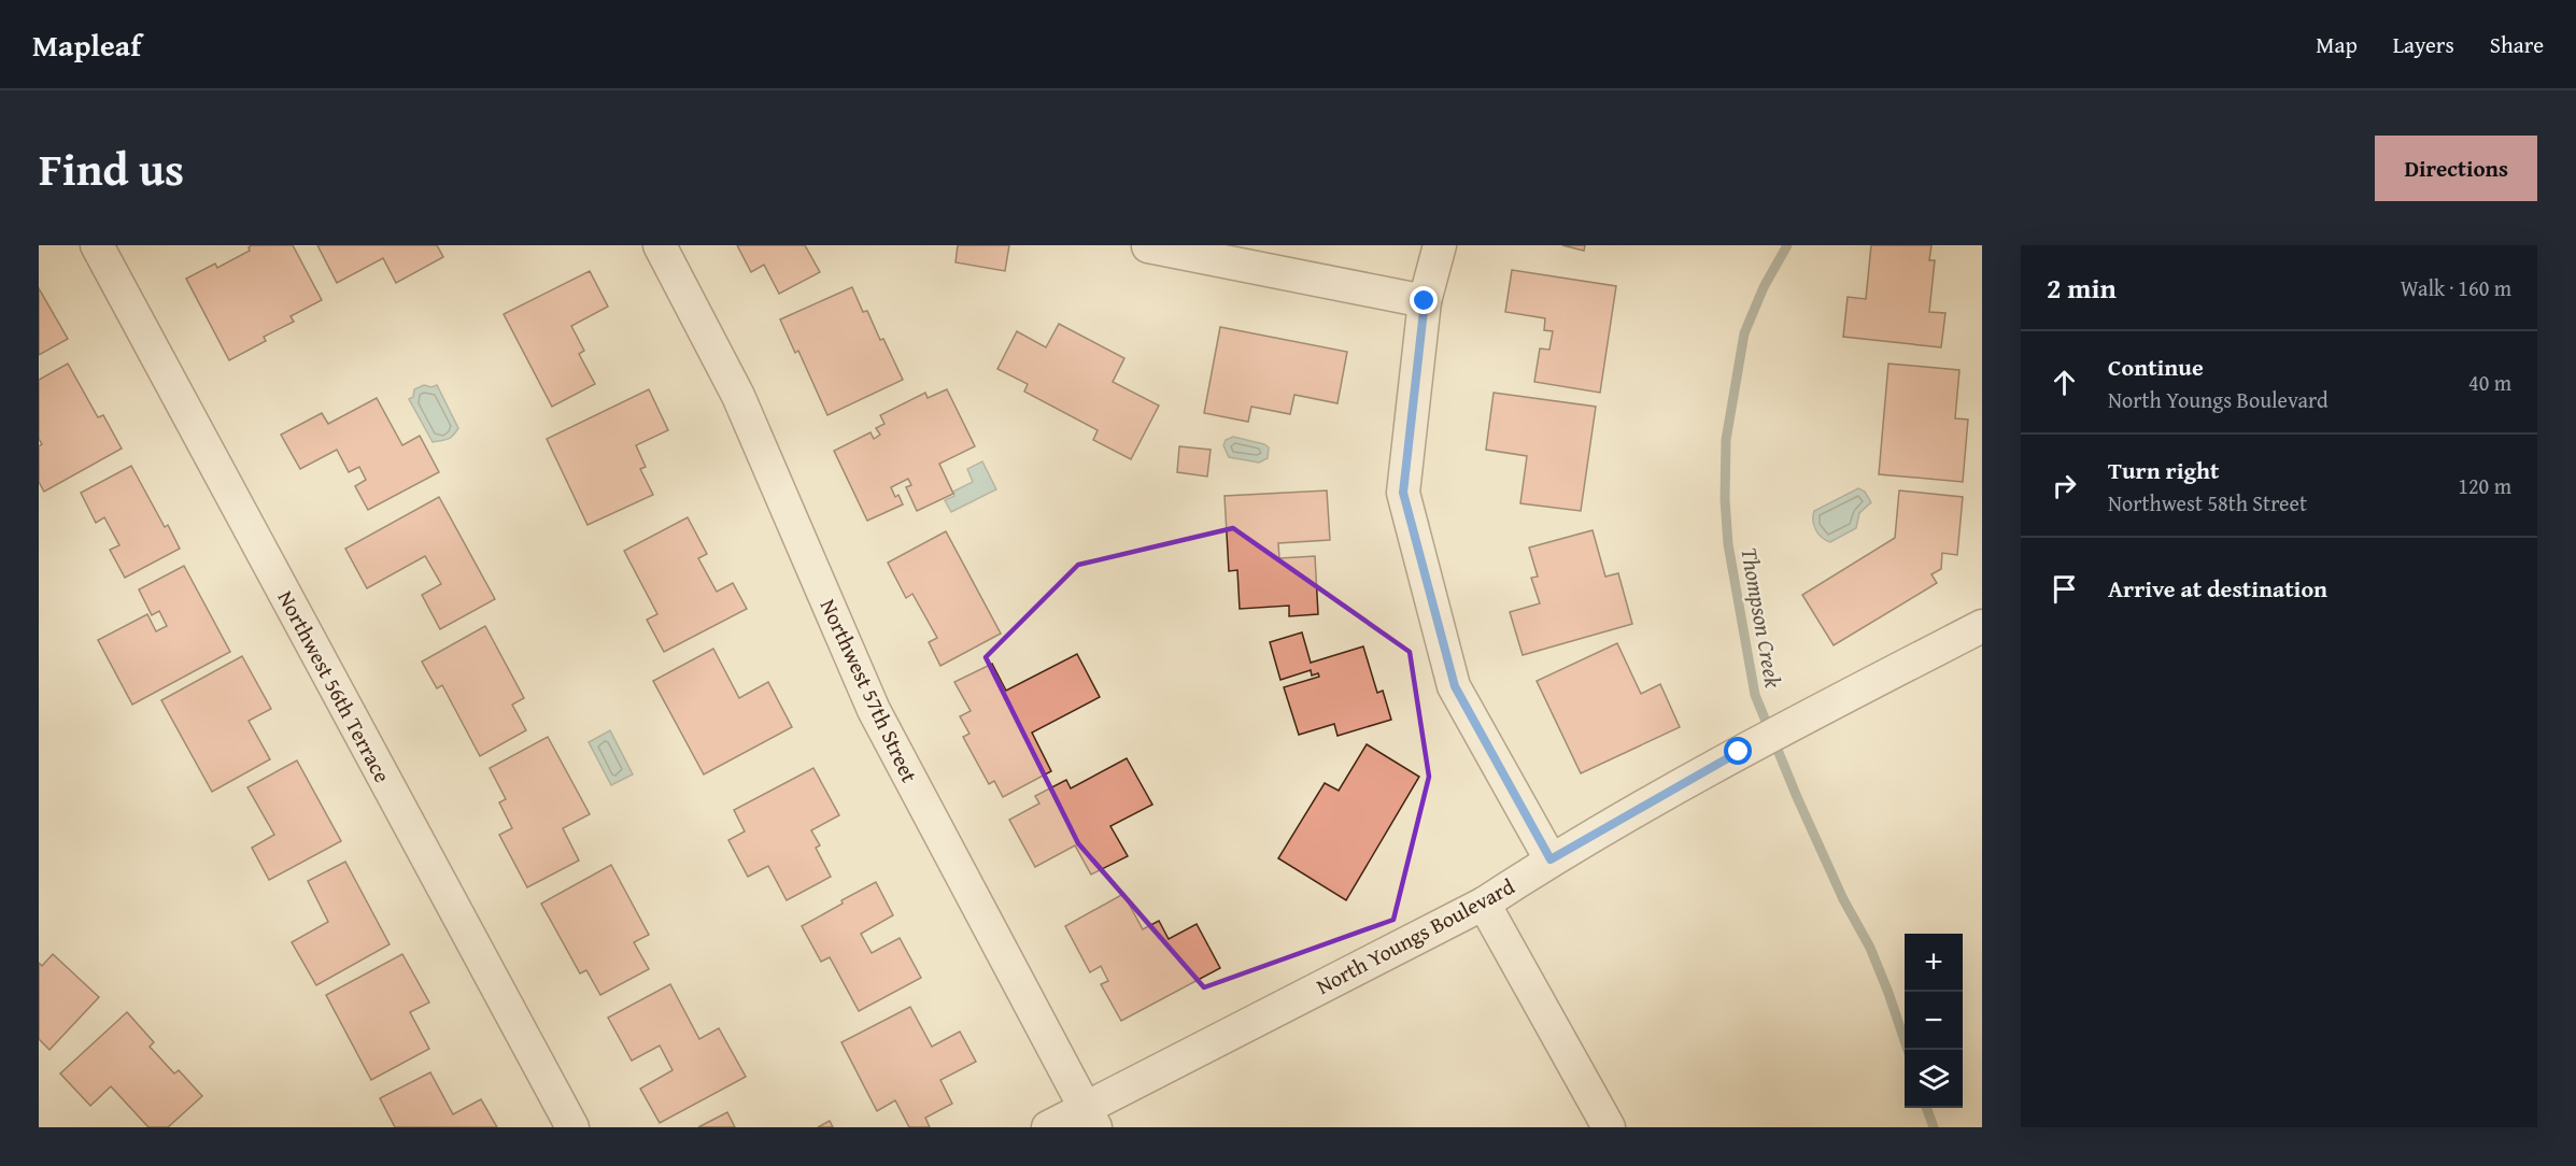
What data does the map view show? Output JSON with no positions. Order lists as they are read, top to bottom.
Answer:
{
  "streets": {
    "street": ["Northwest 56th Terrace", "Northwest 57th Street", "North Youngs Boulevard"]
  },
  "crossings": [
    ["Northwest 57th Street", "North Youngs Boulevard"]
  ],
  "water": ["Thompson Creek"],
  "page": {
    "header": "Mapleaf",
    "nav": ["Map", "Layers", "Share"],
    "title": "Find us",
    "buttons": "Directions",
    "heading": ["2 min", "Walk · 160 m"],
    "list": [
      ["Continue", "North Youngs Boulevard", "40 m"],
      ["Turn right", "Northwest 58th Street", "120 m"],
      "Arrive at destination"
    ],
    "map_buttons": ["+", "−"]
  }
}
